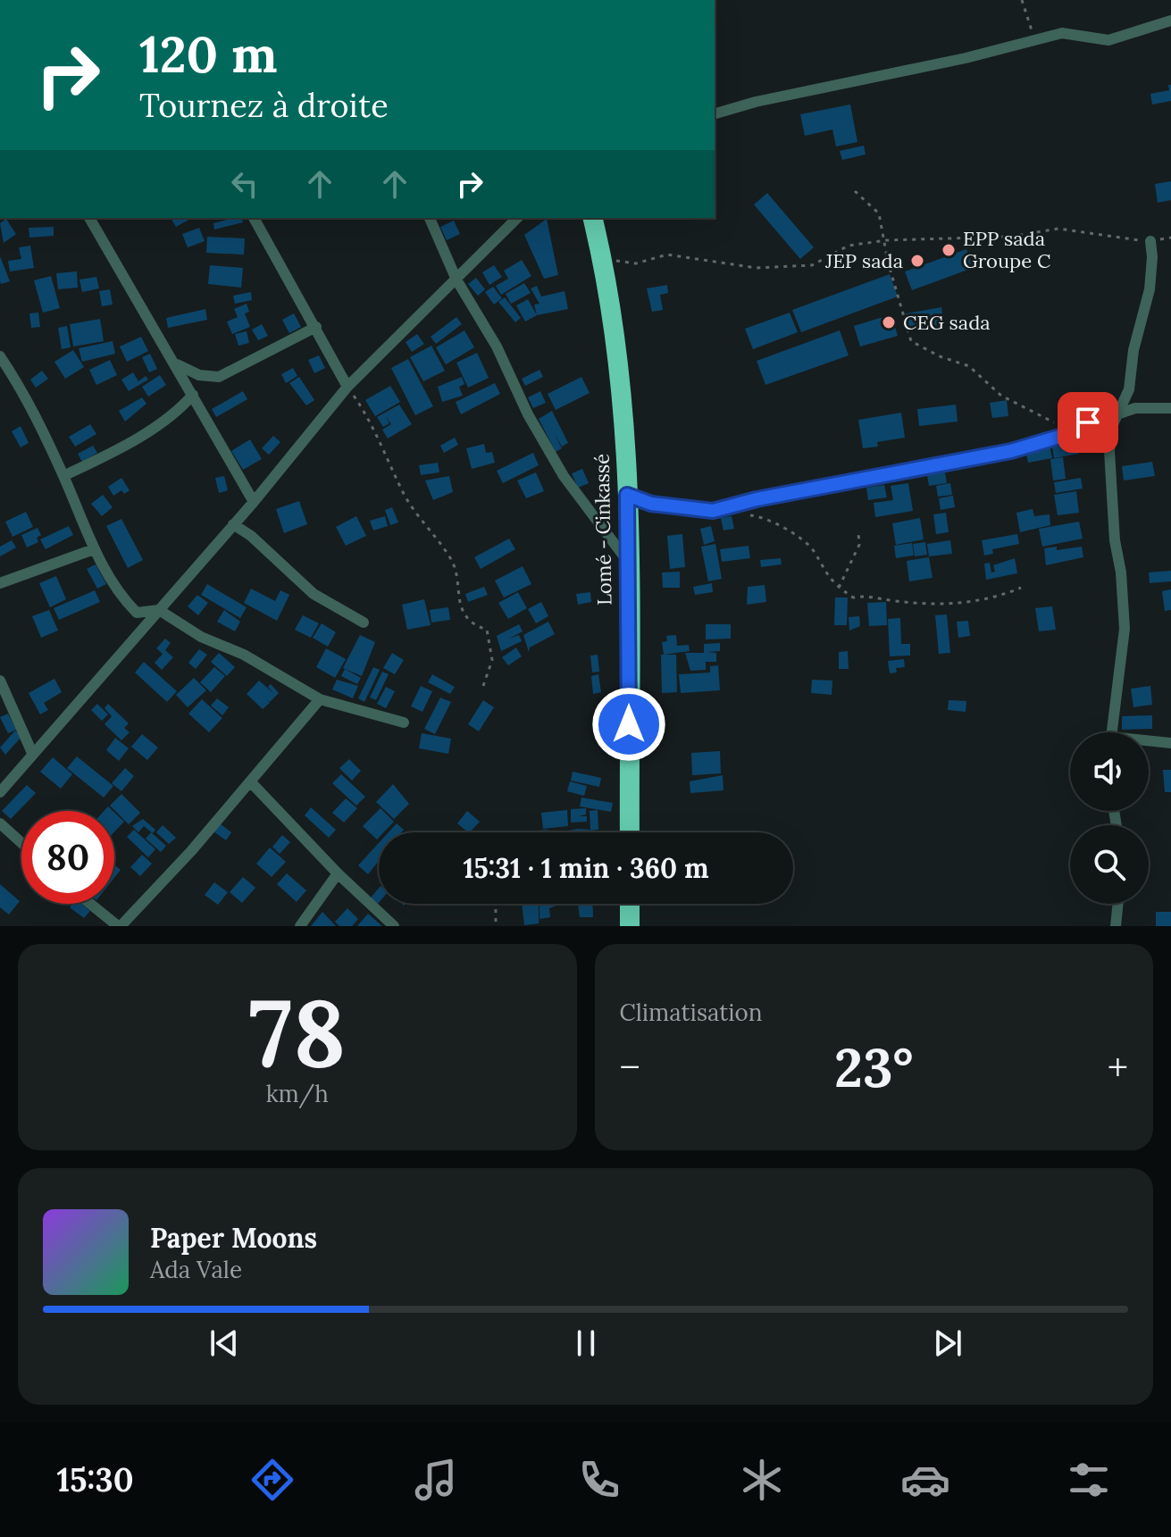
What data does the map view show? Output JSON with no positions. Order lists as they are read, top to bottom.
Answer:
{
  "streets": {
    "highway": ["Lomé - Cinkassé"]
  },
  "places": ["EPP sada Groupe C", "JEP sada", "CEG sada"],
  "page": {
    "turn": ["120 m", "Tournez à droite"],
    "limit": "80",
    "trip": "15:31 · 1 min · 360 m",
    "tile": [
      ["78", "km/h"],
      "Climatisation"
    ],
    "heat": ["−", "23°", "+"],
    "song": ["Paper Moons", "Ada Vale"],
    "tabs": "15:30"
  }
}
